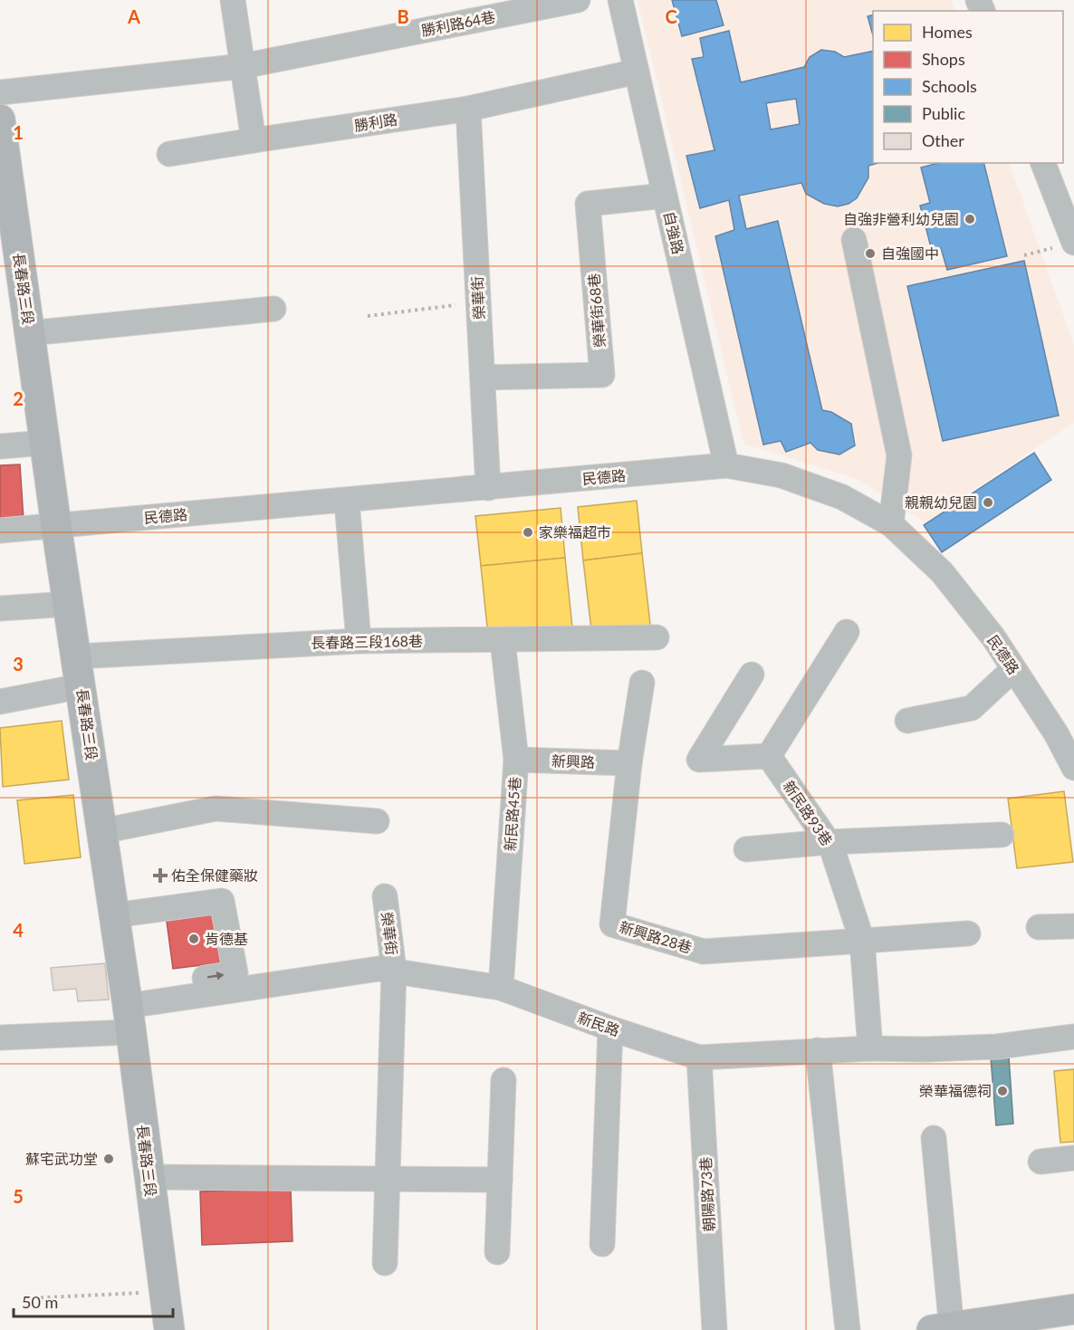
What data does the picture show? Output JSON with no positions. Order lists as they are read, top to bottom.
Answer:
{
  "streets": {
    "main road": ["長春路三段"],
    "street": [
      "勝利路64巷",
      "勝利路",
      "自強路",
      "榮華街",
      "榮華街68巷",
      "民德路",
      "長春路三段168巷",
      "新興路",
      "新民路93巷",
      "新民路45巷",
      "新興路28巷",
      "新民路",
      "朝陽路73巷"
    ]
  },
  "crossings": [
    ["勝利路", "自強路"],
    ["勝利路", "榮華街"],
    ["自強路", "榮華街68巷"],
    ["自強路", "民德路"],
    ["長春路三段", "民德路"],
    ["長春路三段", "長春路三段168巷"],
    ["長春路三段", "新民路"],
    ["榮華街", "榮華街68巷"],
    ["榮華街", "民德路"],
    ["榮華街", "新民路"],
    ["長春路三段168巷", "新民路45巷"],
    ["新興路", "新民路45巷"],
    ["新興路", "新興路28巷"],
    ["新民路93巷", "新興路28巷"],
    ["新民路93巷", "新民路"],
    ["新民路45巷", "新民路"],
    ["新民路", "朝陽路73巷"]
  ],
  "places": {
    "other": [
      "自強非營利幼兒園",
      "自強國中",
      "親親幼兒園",
      "家樂福超市",
      "肯德基",
      "榮華福德祠",
      "蘇宅武功堂"
    ],
    "health": ["佑全保健藥妝"]
  },
  "legend": [
    "Homes",
    "Shops",
    "Schools",
    "Public",
    "Other"
  ],
  "scale_bar": "50 m",
  "grid": {
    "columns": ["A", "B", "C"],
    "rows": [
      "1",
      "2",
      "3",
      "4",
      "5"
    ]
  }
}
